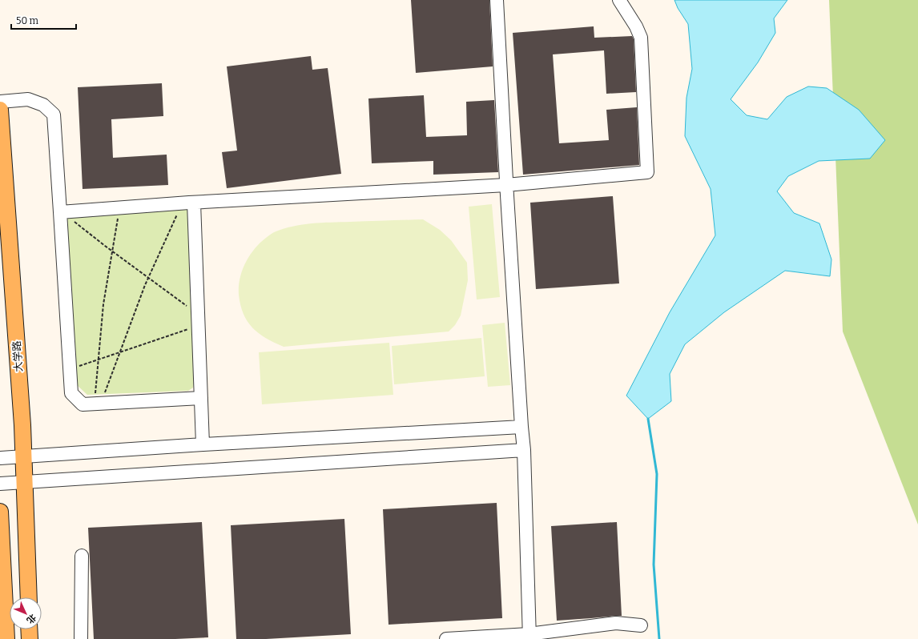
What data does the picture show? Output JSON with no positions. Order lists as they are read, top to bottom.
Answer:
{
  "streets": {
    "main road": ["大学路"]
  },
  "scale_bar": "50 m",
  "north": "bottom right"
}
